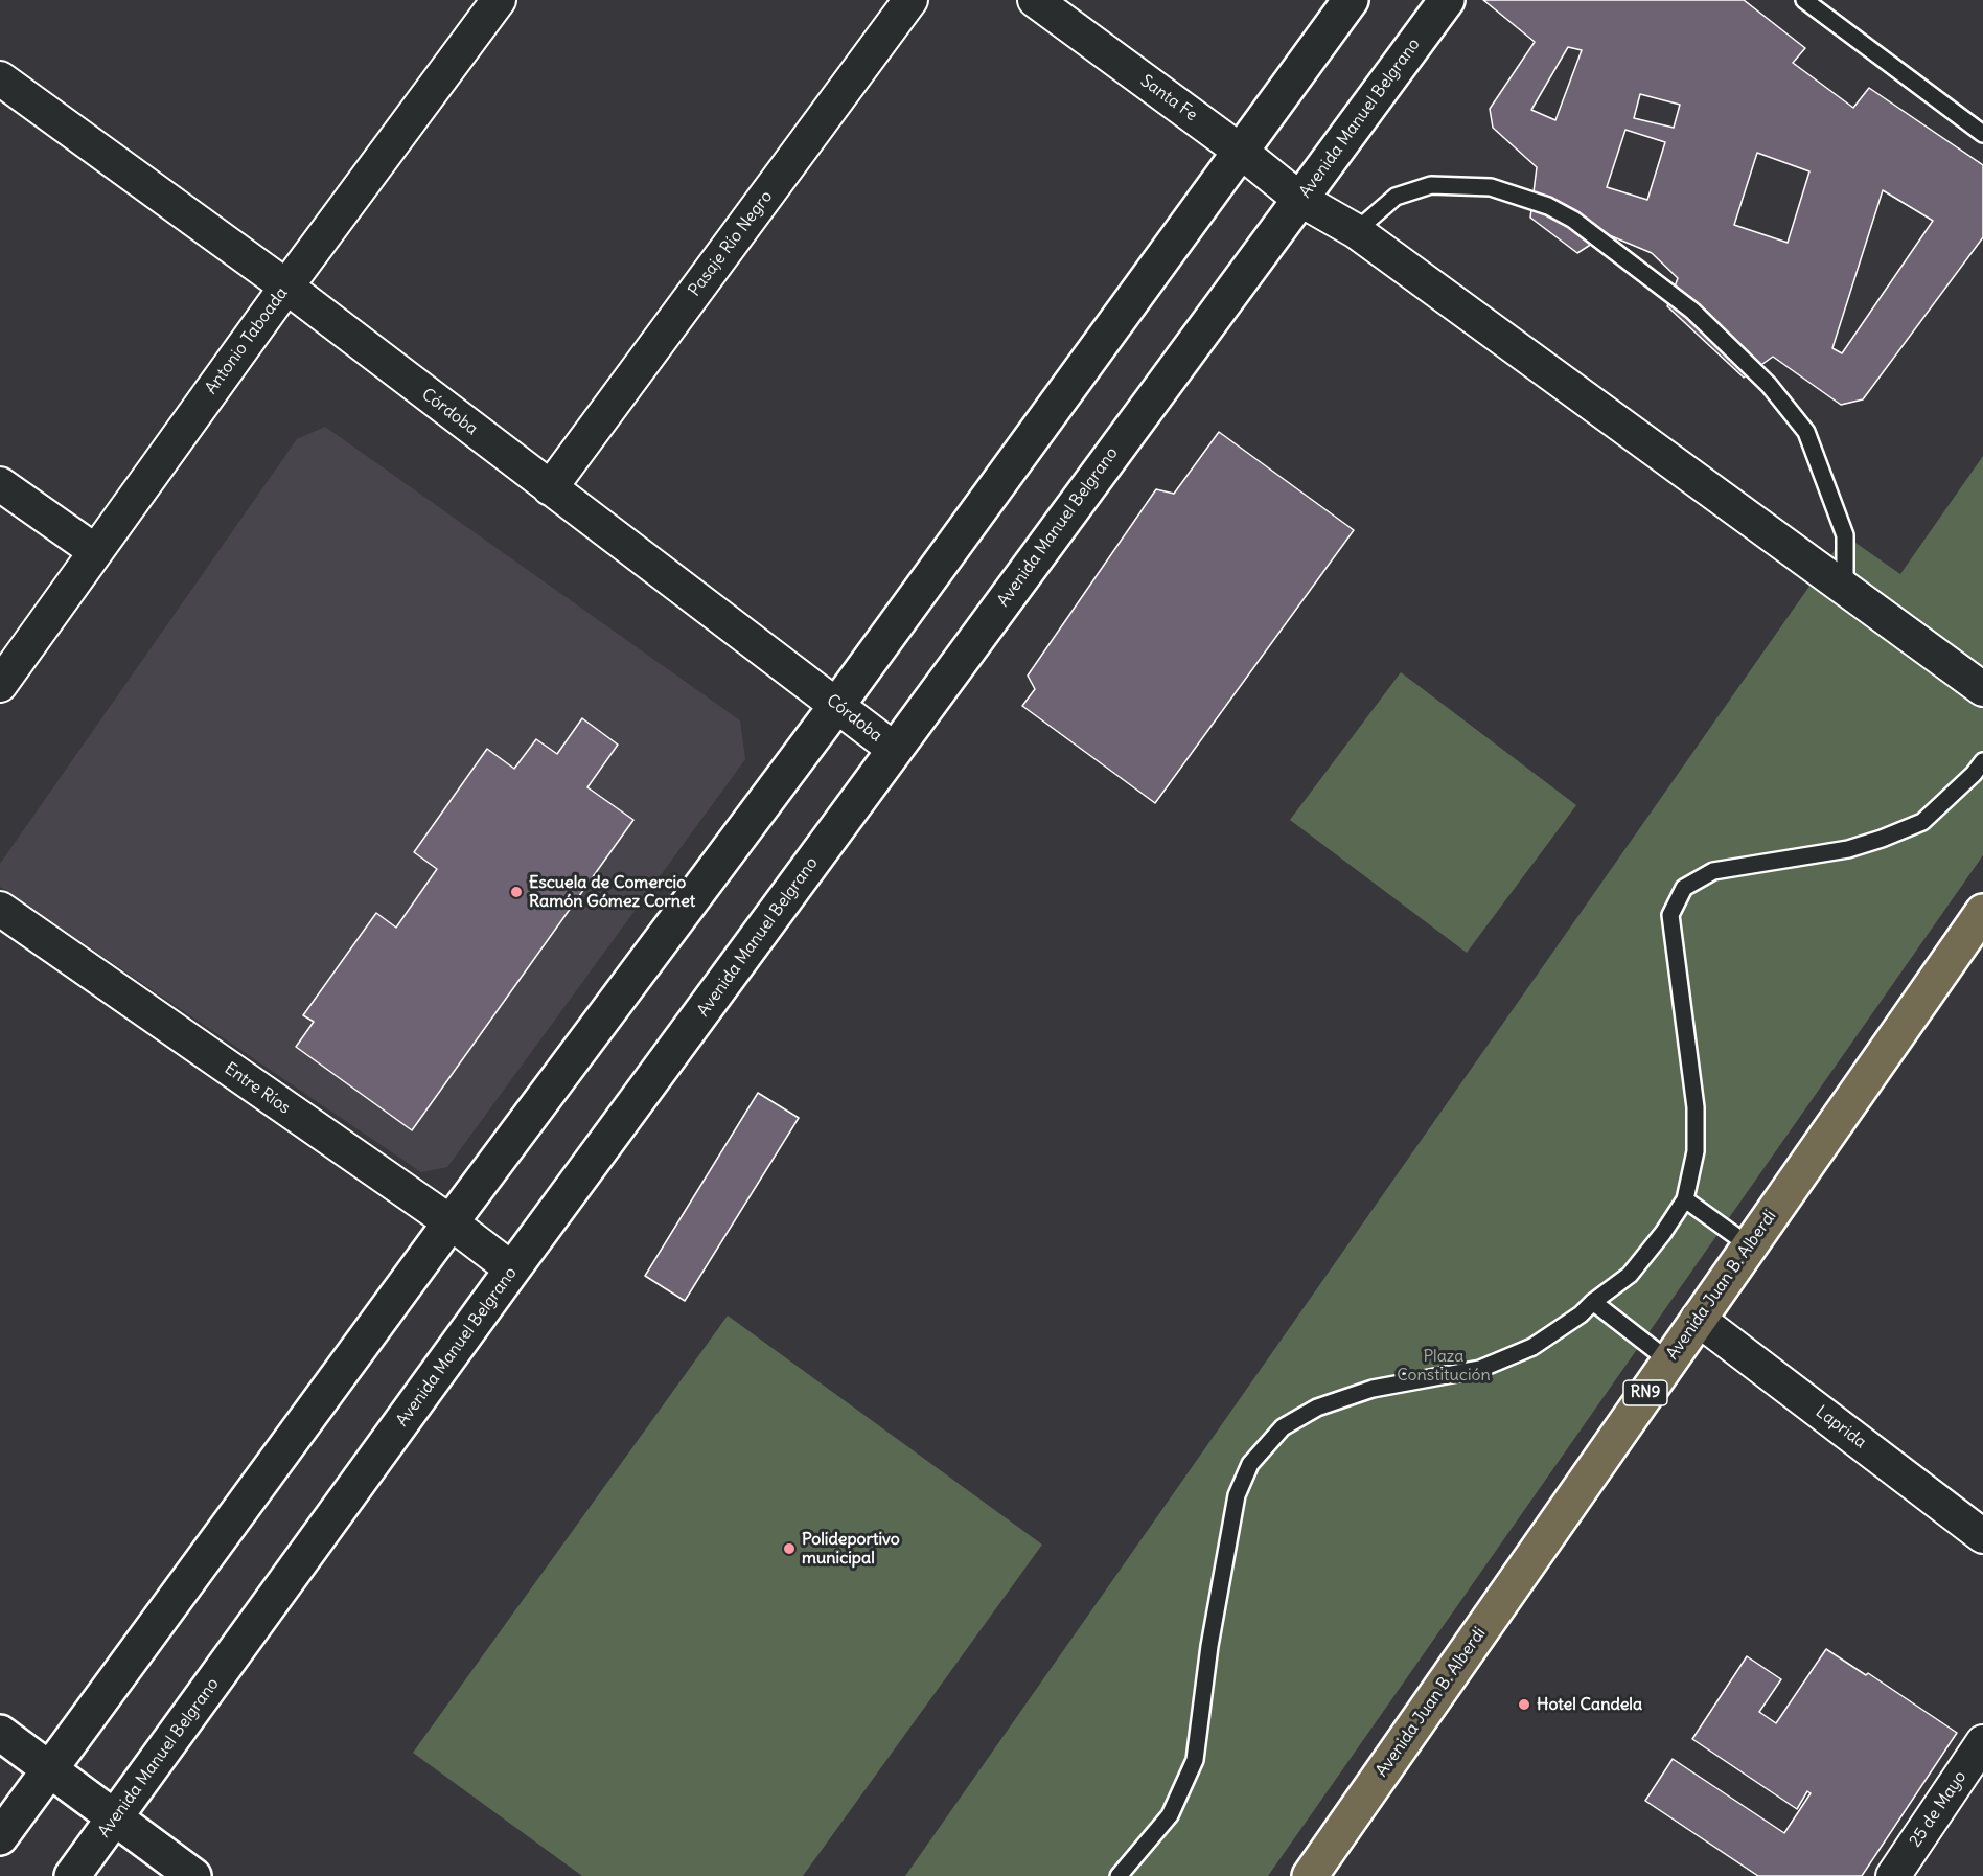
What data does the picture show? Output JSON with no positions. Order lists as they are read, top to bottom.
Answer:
{
  "streets": {
    "highway": ["Avenida Juan B. Alberdi", "RN9"],
    "street": [
      "Santa Fe",
      "Avenida Manuel Belgrano",
      "Pasaje Río Negro",
      "Antonio Taboada",
      "Córdoba",
      "Entre Ríos",
      "Laprida",
      "25 de Mayo"
    ]
  },
  "crossings": [
    ["Santa Fe", "Avenida Manuel Belgrano"],
    ["Avenida Manuel Belgrano", "Córdoba"],
    ["Avenida Manuel Belgrano", "Entre Ríos"],
    ["Pasaje Río Negro", "Córdoba"],
    ["Antonio Taboada", "Córdoba"],
    ["Avenida Juan B. Alberdi", "Laprida"]
  ],
  "parks": ["Plaza Constitución"],
  "places": ["Escuela de Comercio Ramón Gómez Cornet", "Polideportivo municipal", "Hotel Candela"]
}
